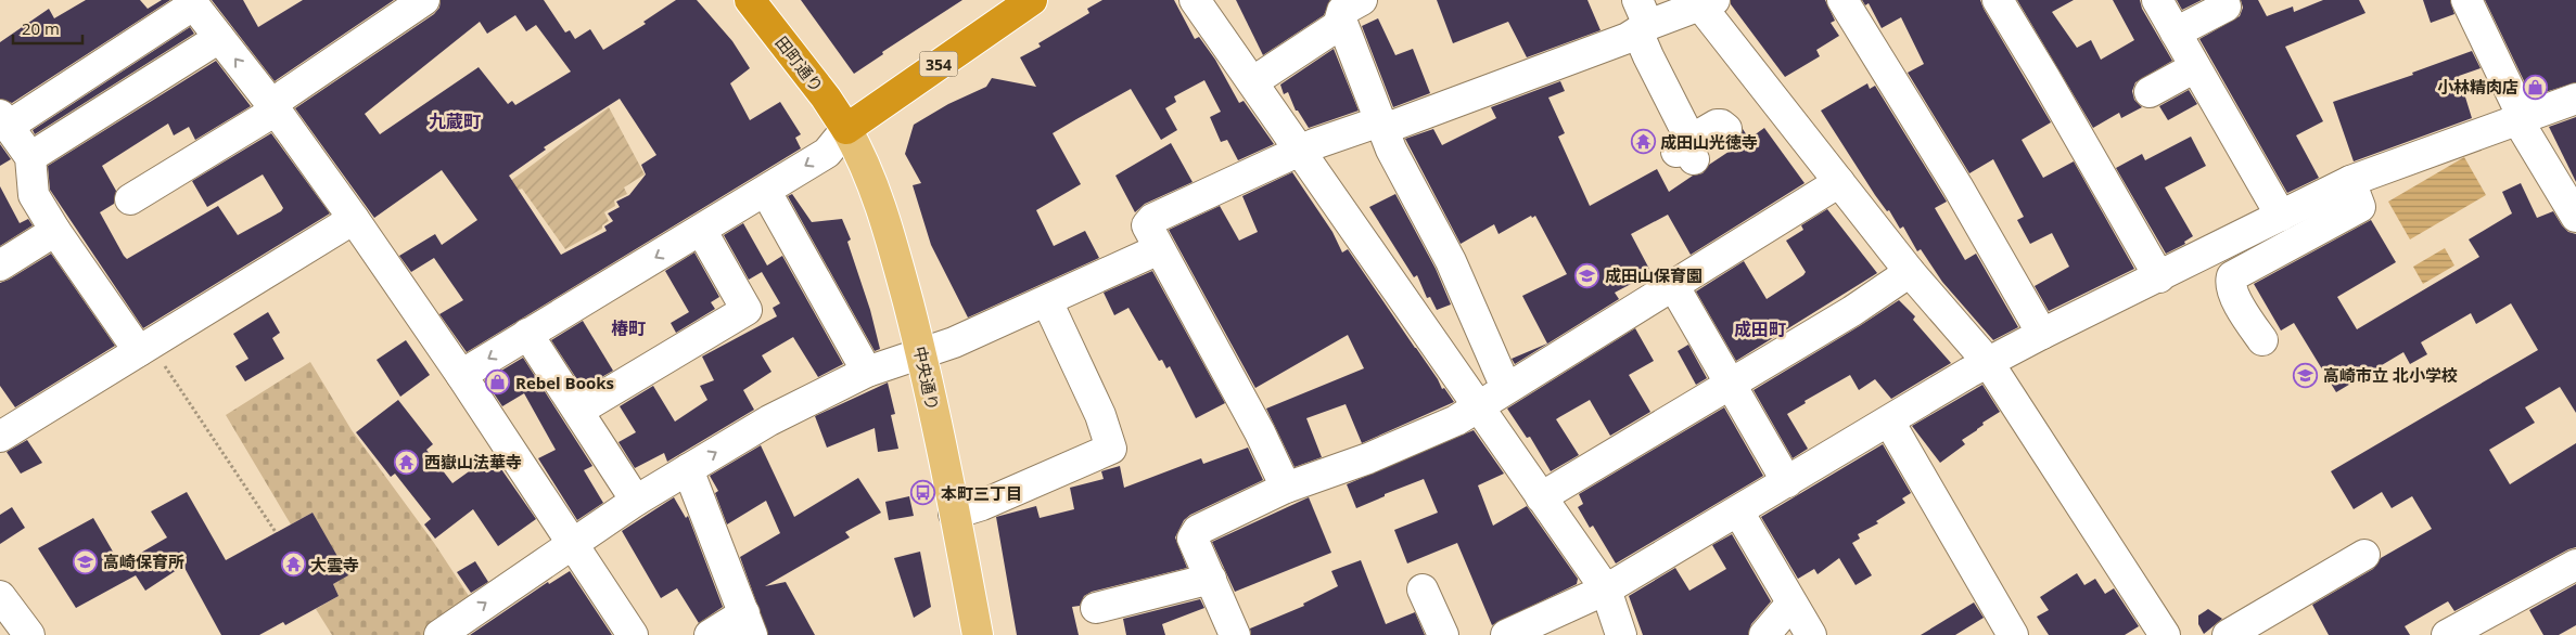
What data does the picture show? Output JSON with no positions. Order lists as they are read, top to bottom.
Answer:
{
  "streets": {
    "highway": ["田町通り", "354"],
    "main road": ["中央通り"]
  },
  "crossings": [
    ["田町通り", "354"],
    ["田町通り", "中央通り"],
    ["354", "中央通り"]
  ],
  "districts": ["九蔵町", "椿町", "成田町"],
  "places": {
    "shop": ["小林精肉店", "Rebel Books"],
    "temple": ["成田山光徳寺", "西嶽山法華寺", "大雲寺"],
    "school or university": ["成田山保育園", "高崎市立 北小学校", "高崎保育所"],
    "bus stop": ["本町三丁目"]
  },
  "scale_bar": "20 m"
}
